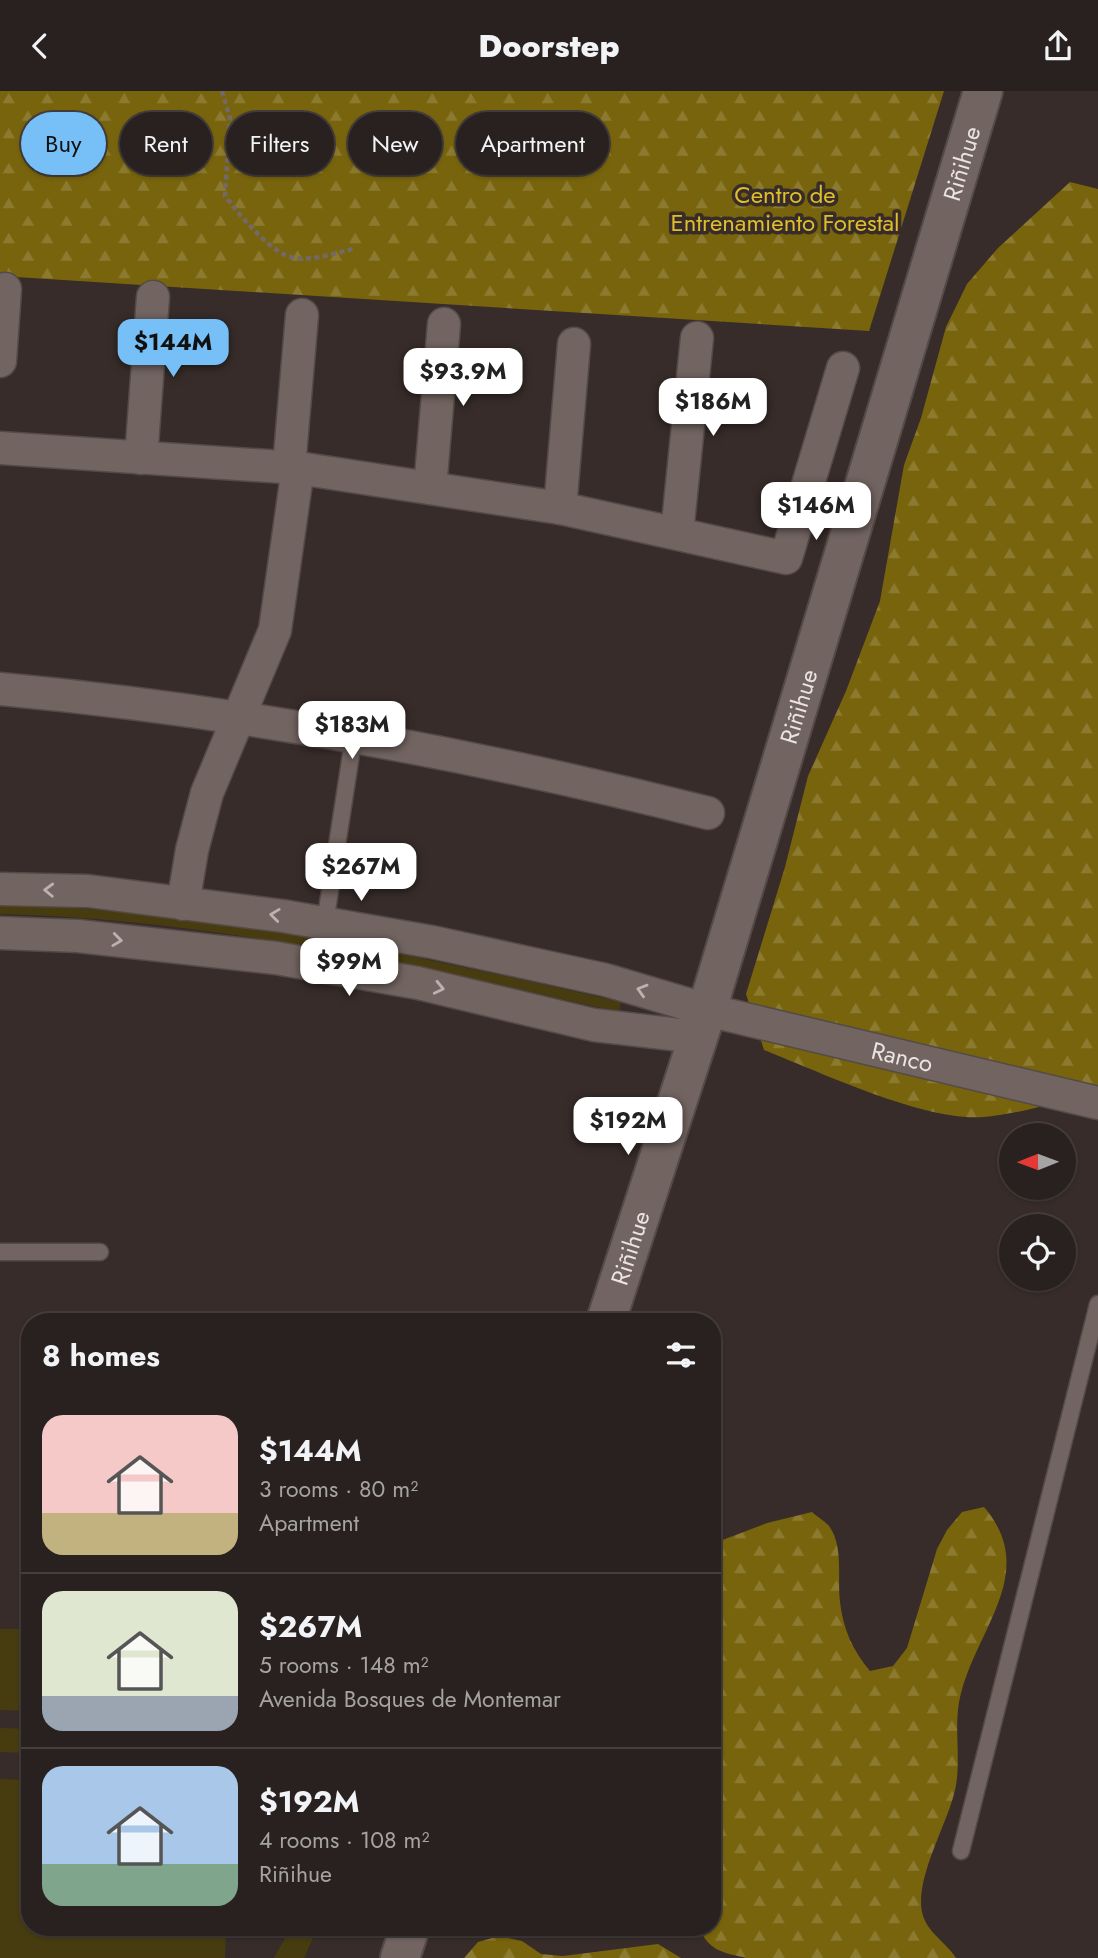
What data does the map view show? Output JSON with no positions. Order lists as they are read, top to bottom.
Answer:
{
  "streets": {
    "street": ["Riñihue", "Ranco"]
  },
  "crossings": [
    ["Riñihue", "Ranco"]
  ],
  "parks": ["Centro de Entrenamiento Forestal"],
  "north": "left",
  "page": {
    "header": "Doorstep",
    "chip": [
      "Buy",
      "Rent",
      "Filters",
      "New",
      "Apartment"
    ],
    "price": [
      "$144M",
      "$93.9M",
      "$186M",
      "$146M",
      "$183M",
      "$267M",
      "$99M",
      "$192M"
    ],
    "heading": "8 homes",
    "list": [
      {
        "name": "$144M",
        "note": "3 rooms · 80 m² · Apartment"
      },
      {
        "name": "$267M",
        "note": "5 rooms · 148 m² · Avenida Bosques de Montemar"
      },
      {
        "name": "$192M",
        "note": "4 rooms · 108 m² · Riñihue"
      }
    ]
  }
}
